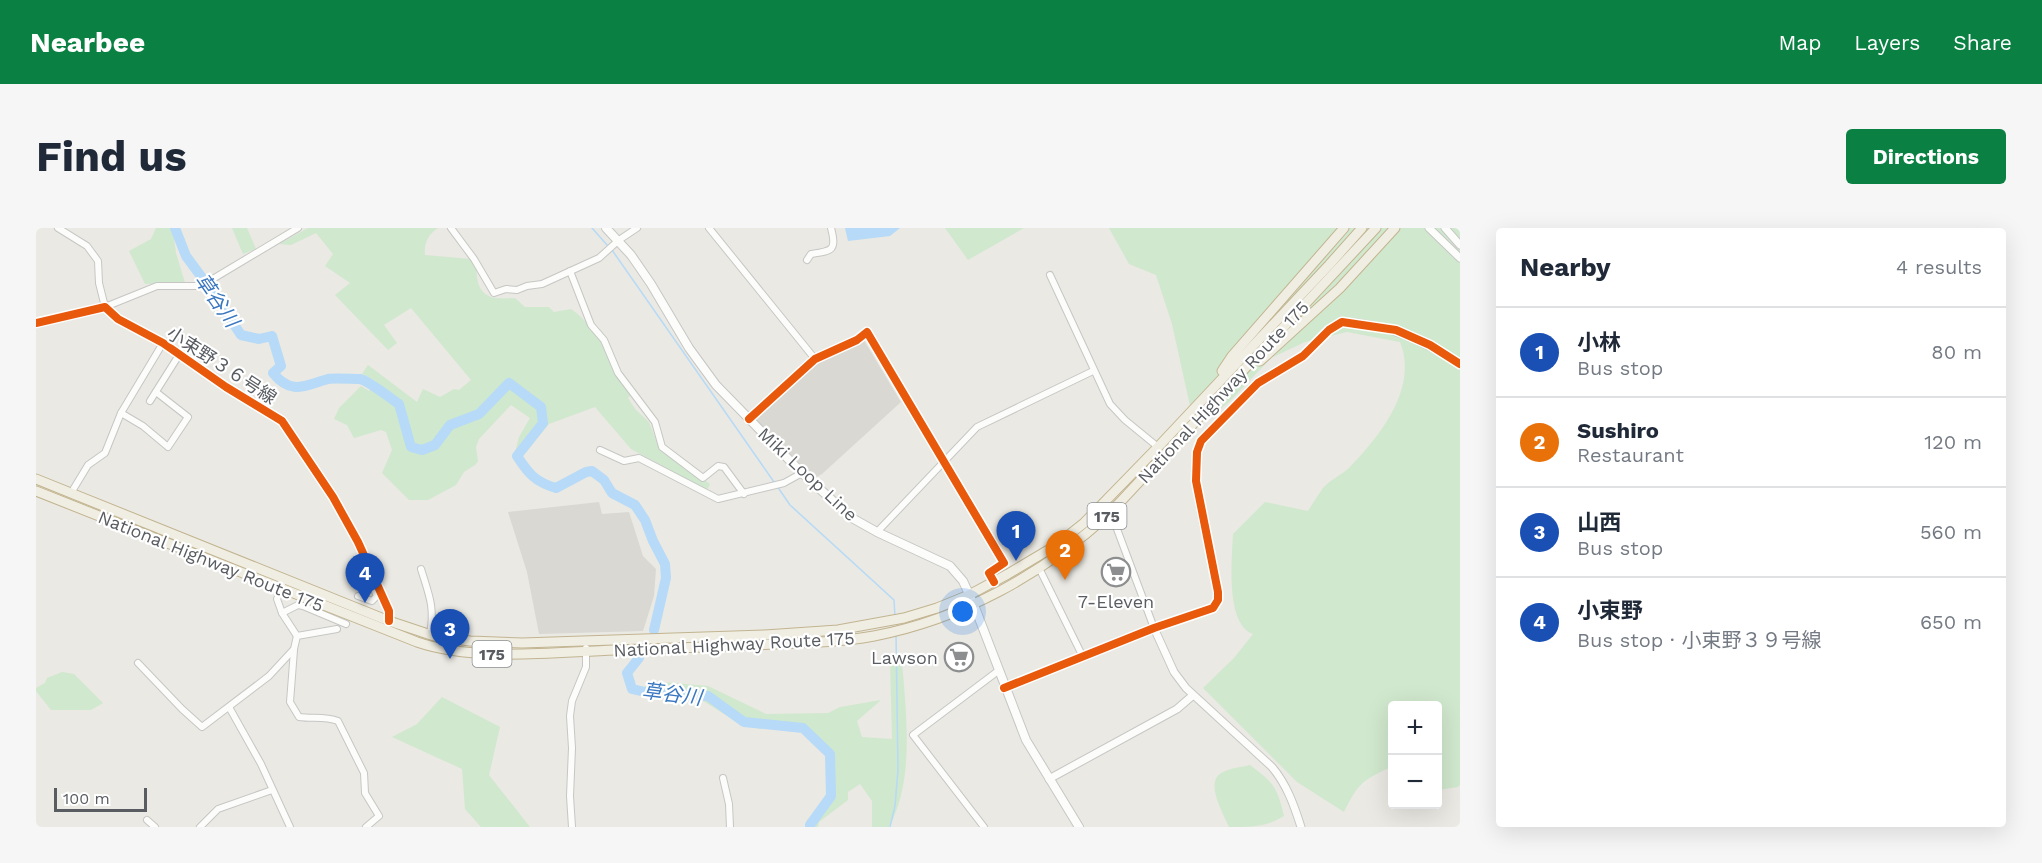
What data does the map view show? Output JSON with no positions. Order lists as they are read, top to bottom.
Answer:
{
  "streets": {
    "highway": ["National Highway Route 175", "175"],
    "main road": ["Miki Loop Line"],
    "street": ["小束野３６号線"]
  },
  "crossings": [
    ["小束野３６号線", "National Highway Route 175"],
    ["National Highway Route 175", "Miki Loop Line"]
  ],
  "water": ["草谷川"],
  "places": {
    "supermarket": ["7-Eleven", "Lawson"]
  },
  "scale_bar": "100 m",
  "page": {
    "header": "Nearbee",
    "nav": ["Map", "Layers", "Share"],
    "buttons": "Directions",
    "title": "Find us",
    "heading": ["Nearby", "4 results"],
    "list": [
      {
        "mark": "1",
        "name": "小林",
        "note": "Bus stop",
        "value": "80 m"
      },
      {
        "mark": "2",
        "name": "Sushiro",
        "note": "Restaurant",
        "value": "120 m"
      },
      {
        "mark": "3",
        "name": "山西",
        "note": "Bus stop",
        "value": "560 m"
      },
      {
        "mark": "4",
        "name": "小束野",
        "note": "Bus stop · 小束野３９号線",
        "value": "650 m"
      }
    ],
    "pins": [
      "1",
      "2",
      "4",
      "3"
    ],
    "map_buttons": ["+", "−"],
    "scale": "100 m"
  }
}
